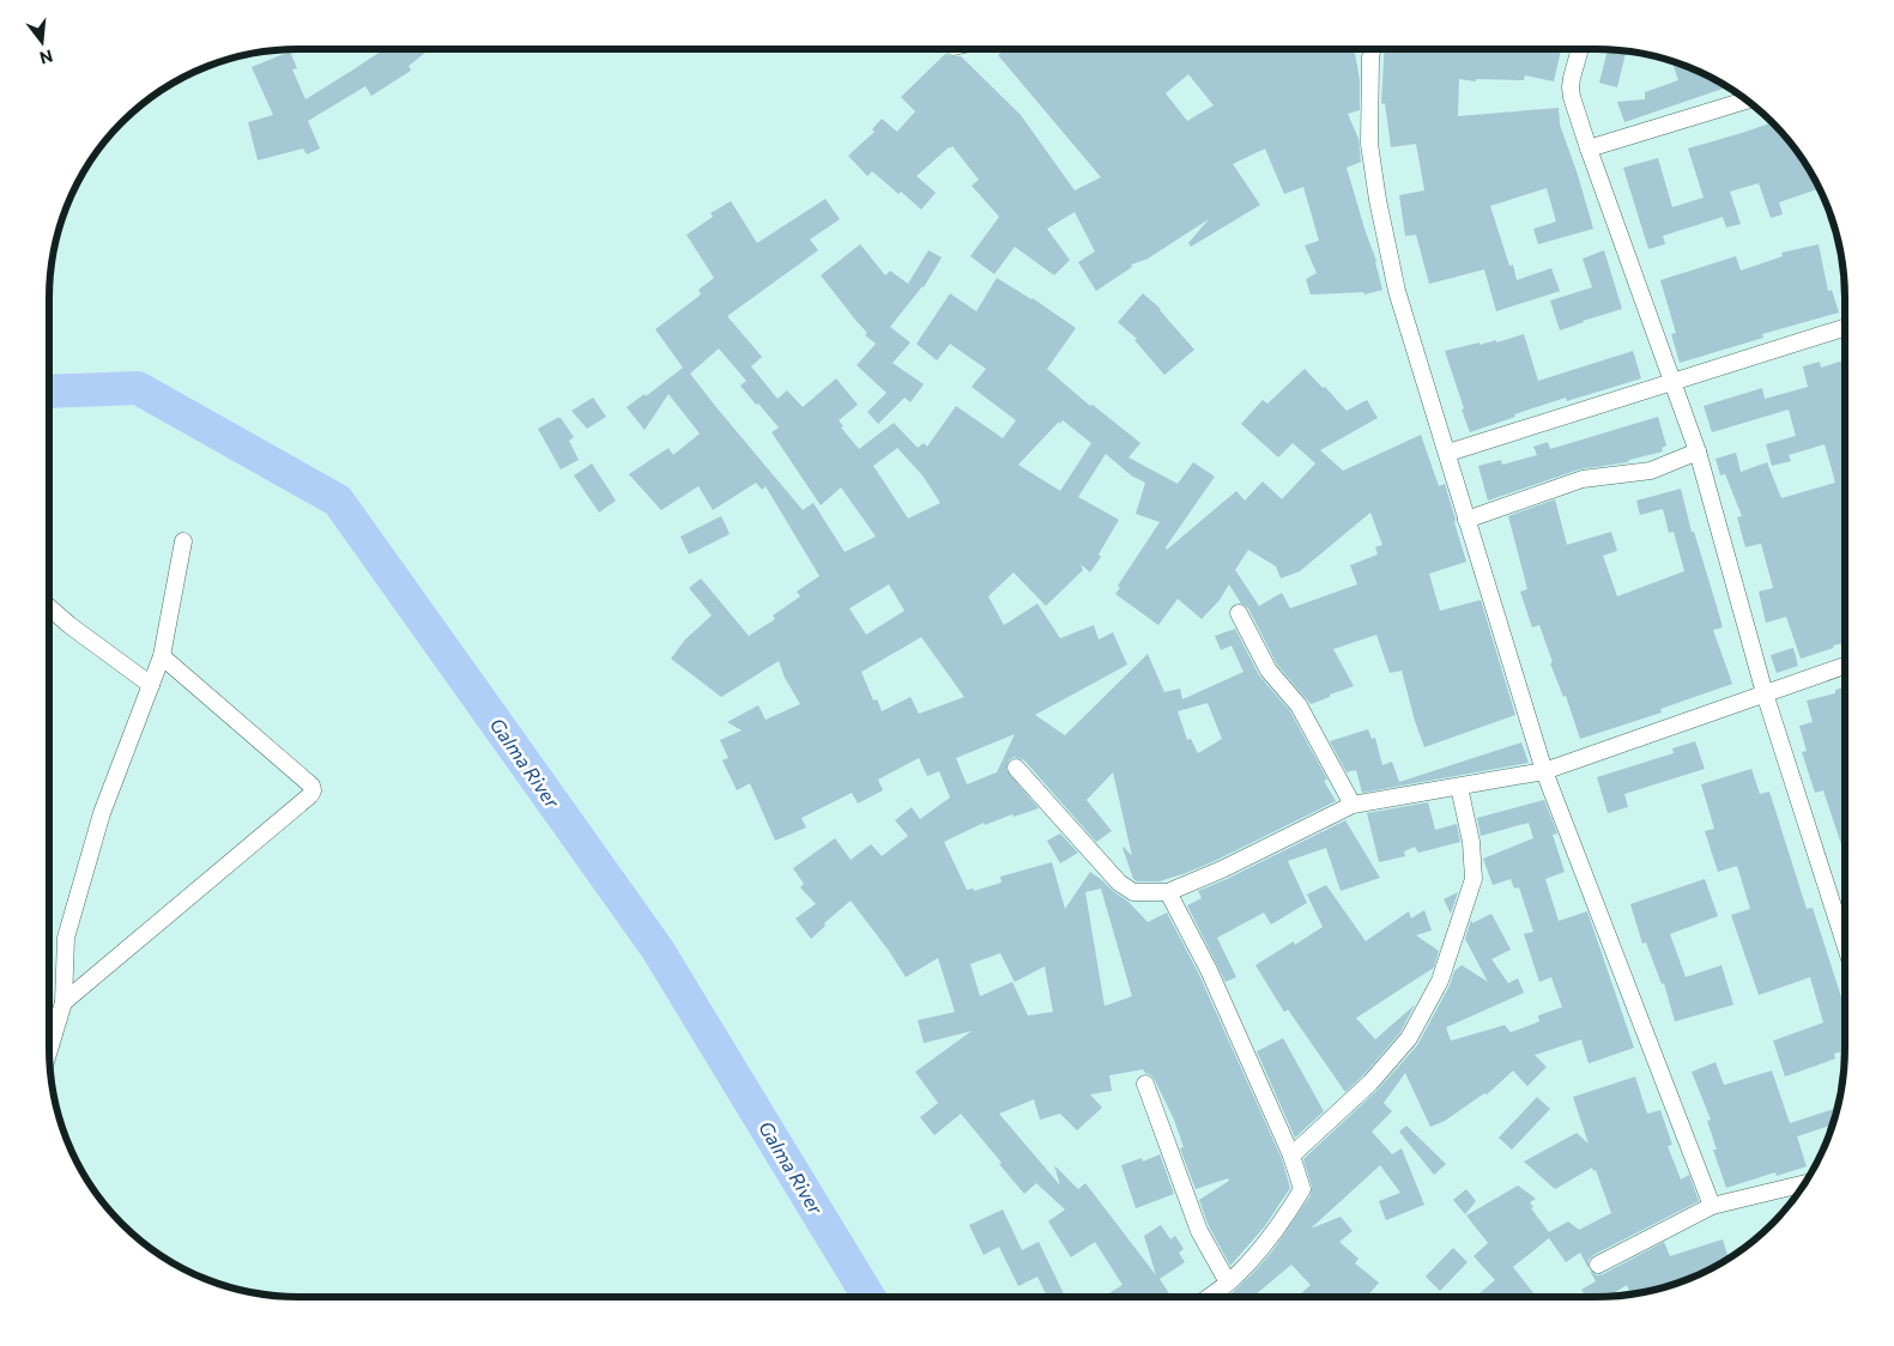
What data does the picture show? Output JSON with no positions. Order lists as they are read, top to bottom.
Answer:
{
  "water": ["Galma River"],
  "north": "bottom"
}
